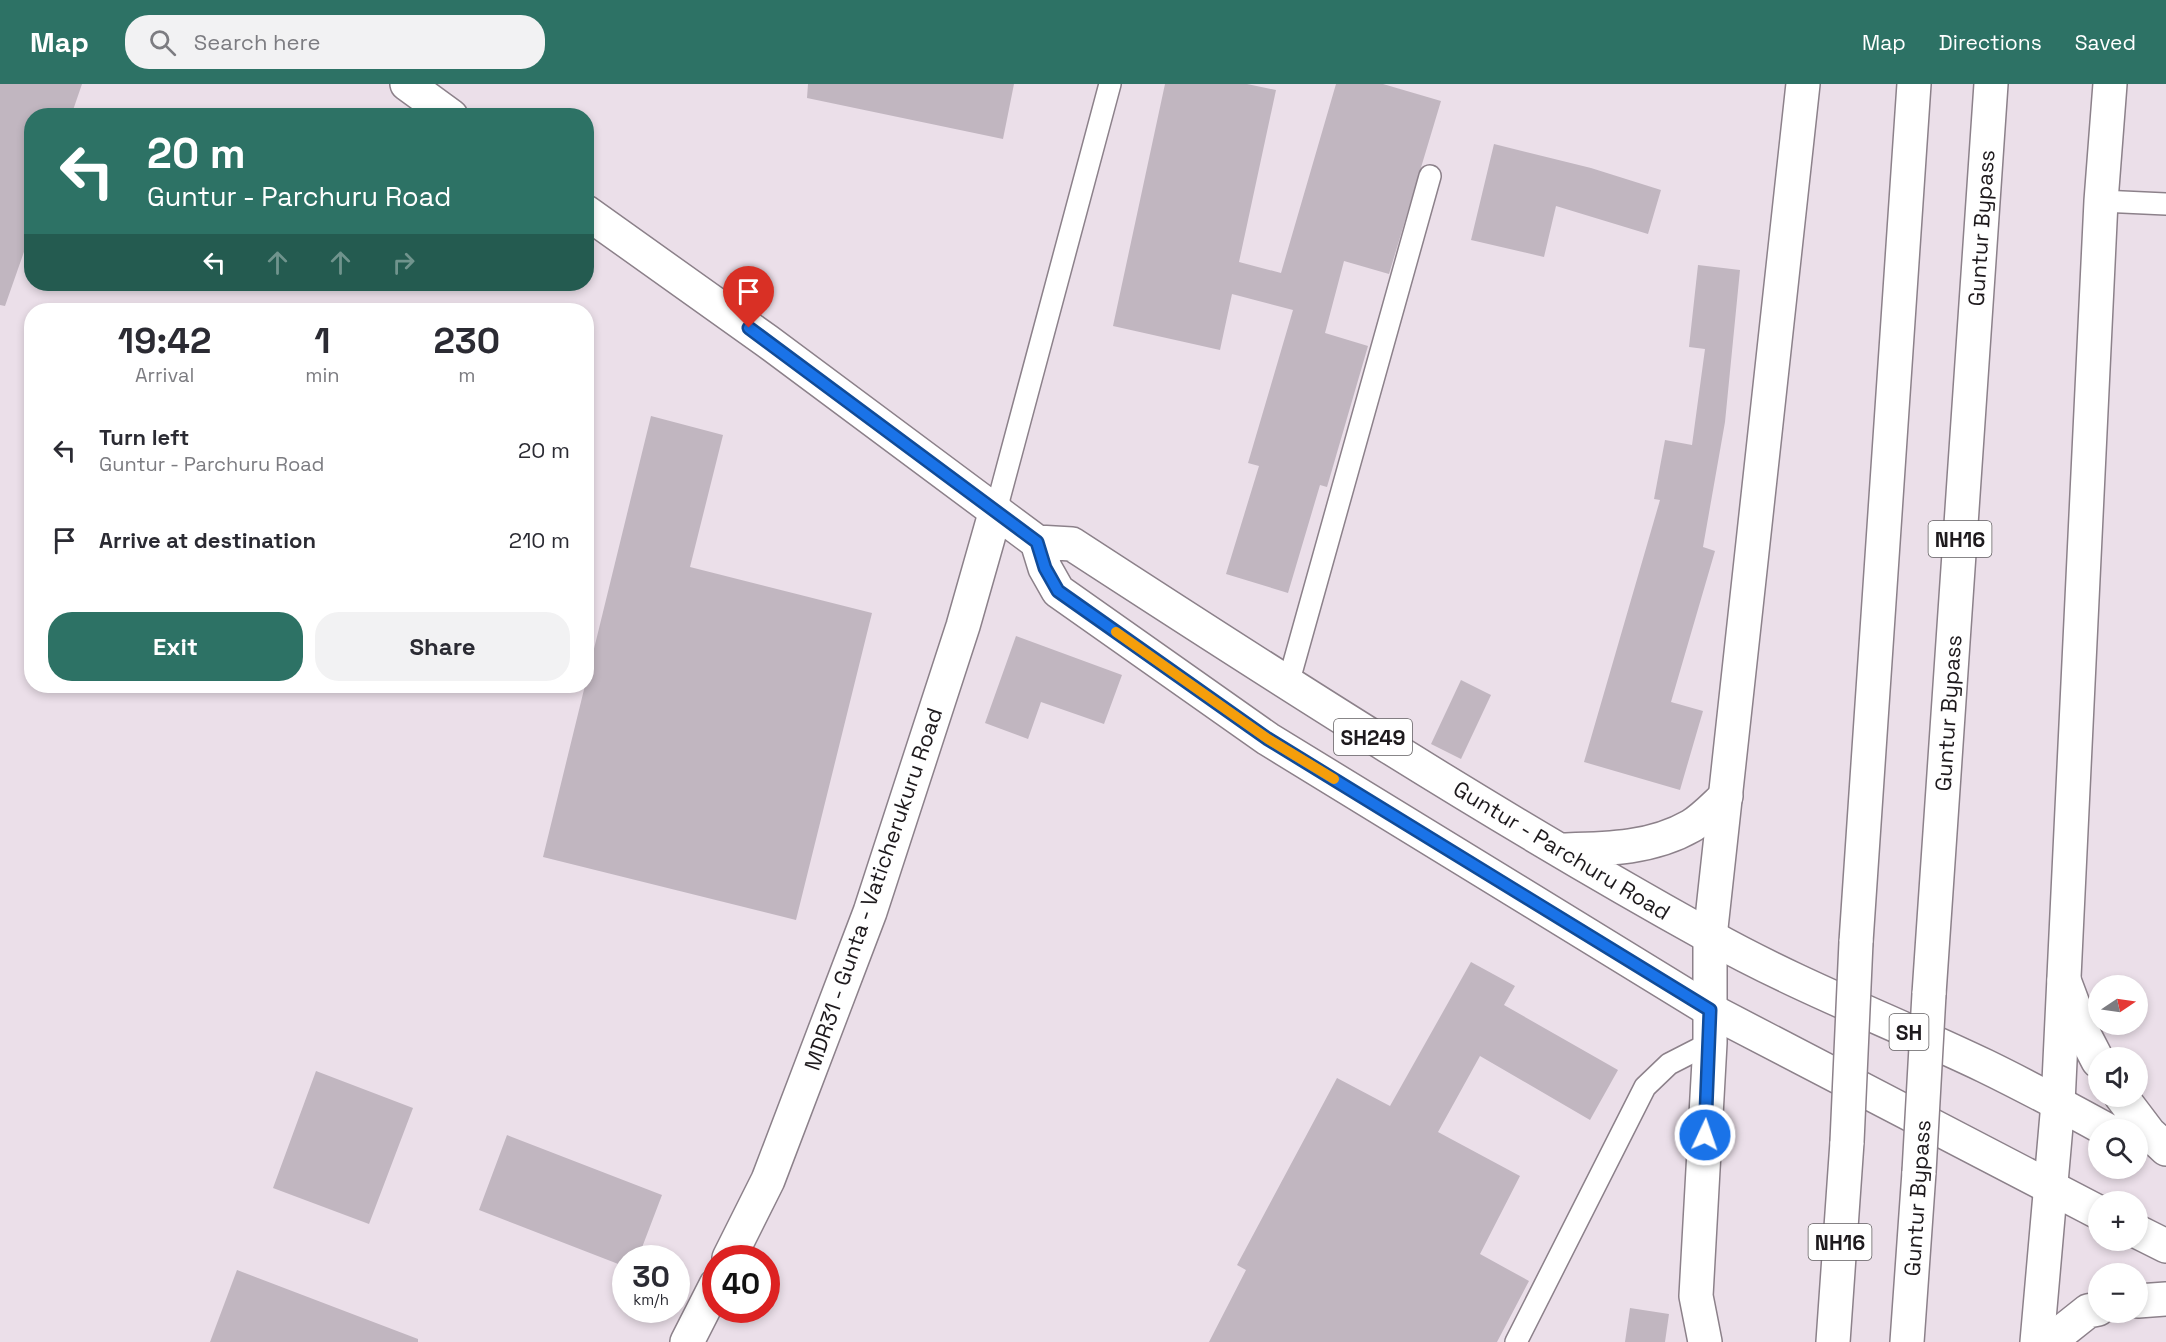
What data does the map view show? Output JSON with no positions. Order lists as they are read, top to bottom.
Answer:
{
  "streets": {
    "main road": [
      "Guntur Bypass",
      "NH16",
      "SH249",
      "Guntur - Parchuru Road",
      "MDR31 - Gunta - Vaticherukuru Road",
      "SH"
    ]
  },
  "crossings": [
    ["SH249", "Guntur - Parchuru Road"]
  ],
  "north": "right",
  "page": {
    "header": "Map",
    "search": "Search here",
    "nav": ["Map", "Directions", "Saved"],
    "turn": ["20 m", "Guntur - Parchuru Road"],
    "eta": [
      "19:42",
      "Arrival",
      "1",
      "min",
      "230",
      "m"
    ],
    "list": [
      {
        "name": "Turn left",
        "note": "Guntur - Parchuru Road",
        "value": "20 m"
      },
      {
        "name": "Arrive at destination",
        "value": "210 m"
      }
    ],
    "buttons": ["Exit", "Share"],
    "map_buttons": ["+", "−"],
    "speed": "30 km/h",
    "limit": "40"
  }
}
